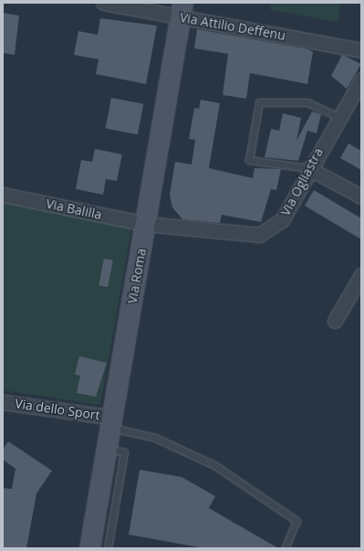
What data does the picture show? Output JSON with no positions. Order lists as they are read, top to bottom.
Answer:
{
  "streets": {
    "main road": ["Via Roma"],
    "street": [
      "Via Attilio Deffenu",
      "Via Ogliastra",
      "Via Balilla",
      "Via dello Sport"
    ]
  },
  "crossings": [
    ["Via Attilio Deffenu", "Via Roma"],
    ["Via Ogliastra", "Via Balilla"],
    ["Via Ogliastra", "Via Roma"],
    ["Via Balilla", "Via Roma"],
    ["Via Roma", "Via dello Sport"]
  ]
}
